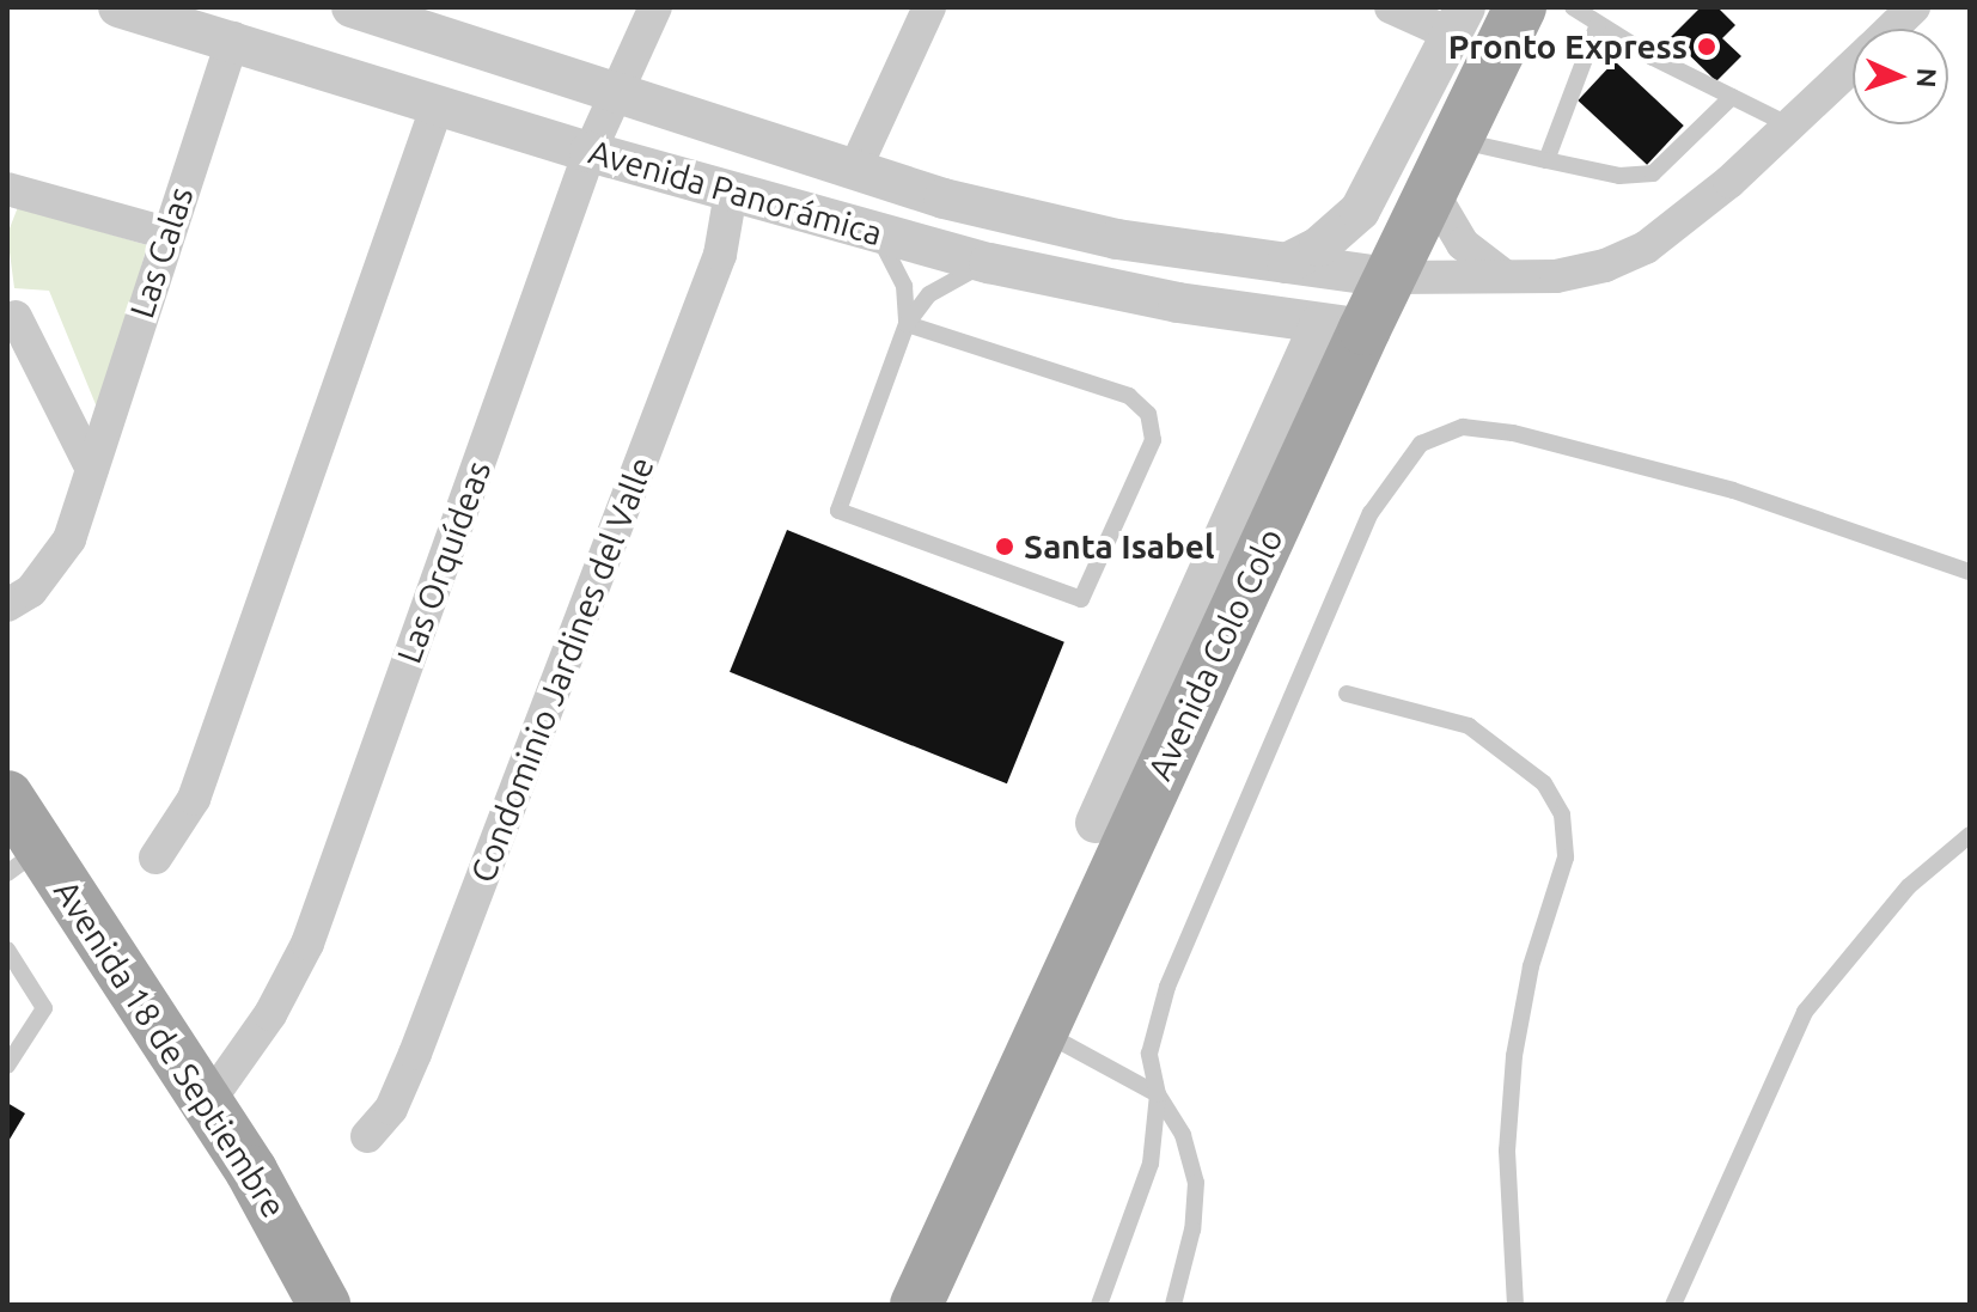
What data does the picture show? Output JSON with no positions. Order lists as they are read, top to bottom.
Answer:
{
  "streets": {
    "main road": ["Avenida Colo Colo", "Avenida 18 de Septiembre"],
    "street": [
      "Avenida Panorámica",
      "Las Calas",
      "Las Orquídeas",
      "Condominio Jardines del Valle"
    ]
  },
  "crossings": [
    ["Avenida Panorámica", "Las Calas"],
    ["Avenida Panorámica", "Las Orquídeas"],
    ["Avenida Panorámica", "Avenida Colo Colo"],
    ["Avenida Panorámica", "Condominio Jardines del Valle"],
    ["Las Orquídeas", "Avenida 18 de Septiembre"]
  ],
  "places": ["Pronto Express", "Santa Isabel"],
  "north": "right"
}
